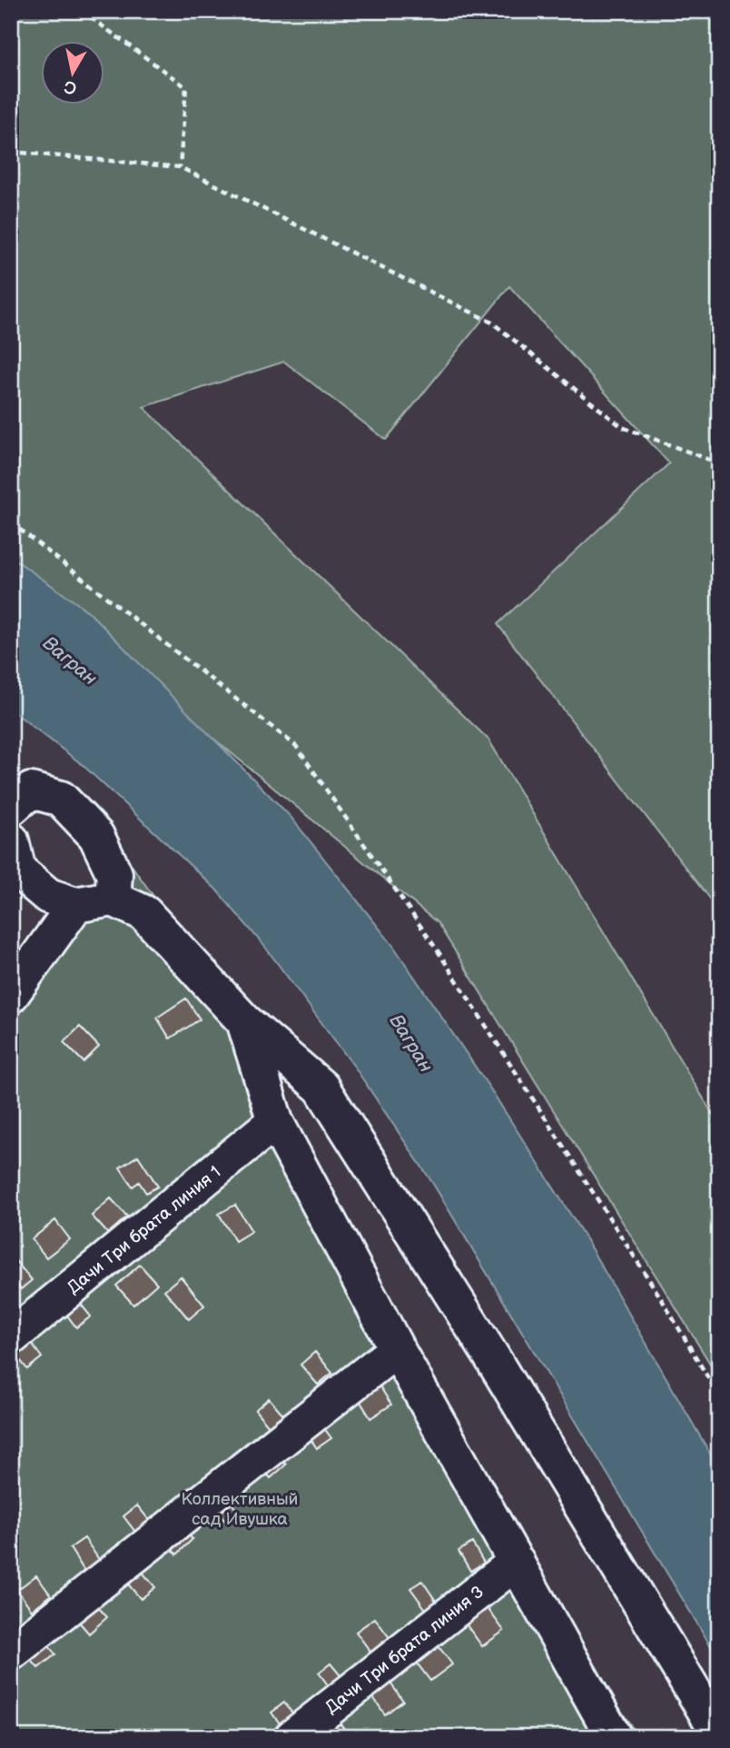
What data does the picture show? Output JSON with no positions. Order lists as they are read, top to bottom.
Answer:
{
  "streets": {
    "street": ["Дачи Три брата линия 1", "Дачи Три брата линия 3"]
  },
  "water": ["Вагран"],
  "parks": ["Коллективный сад Ивушка"],
  "north": "bottom"
}
